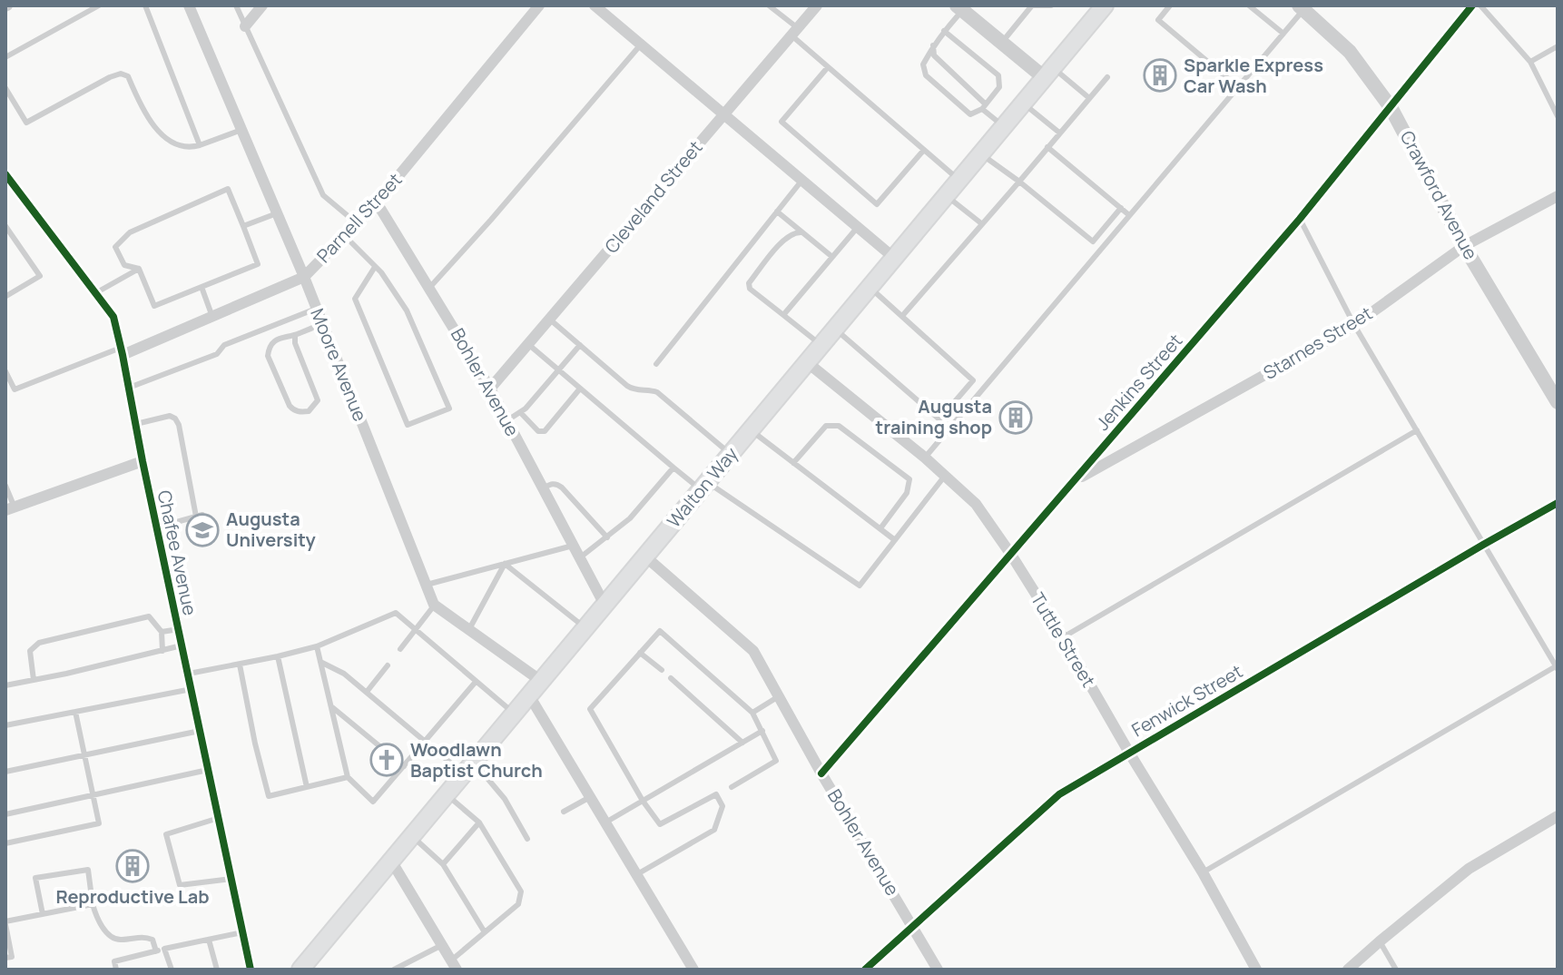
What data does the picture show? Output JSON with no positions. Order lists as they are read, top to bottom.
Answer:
{
  "streets": {
    "main road": ["Walton Way"],
    "street": [
      "Crawford Avenue",
      "Cleveland Street",
      "Parnell Street",
      "Starnes Street",
      "Moore Avenue",
      "Bohler Avenue",
      "Jenkins Street",
      "Chafee Avenue",
      "Tuttle Street",
      "Fenwick Street"
    ]
  },
  "crossings": [
    ["Crawford Avenue", "Starnes Street"],
    ["Crawford Avenue", "Jenkins Street"],
    ["Cleveland Street", "Bohler Avenue"],
    ["Parnell Street", "Moore Avenue"],
    ["Parnell Street", "Bohler Avenue"],
    ["Parnell Street", "Chafee Avenue"],
    ["Starnes Street", "Jenkins Street"],
    ["Bohler Avenue", "Jenkins Street"],
    ["Bohler Avenue", "Walton Way"],
    ["Bohler Avenue", "Fenwick Street"],
    ["Jenkins Street", "Tuttle Street"],
    ["Walton Way", "Tuttle Street"],
    ["Tuttle Street", "Fenwick Street"]
  ],
  "places": {
    "building": ["Sparkle Express Car Wash", "Augusta training shop", "Reproductive Lab"],
    "school or university": ["Augusta University"],
    "church": ["Woodlawn Baptist Church"]
  }
}
